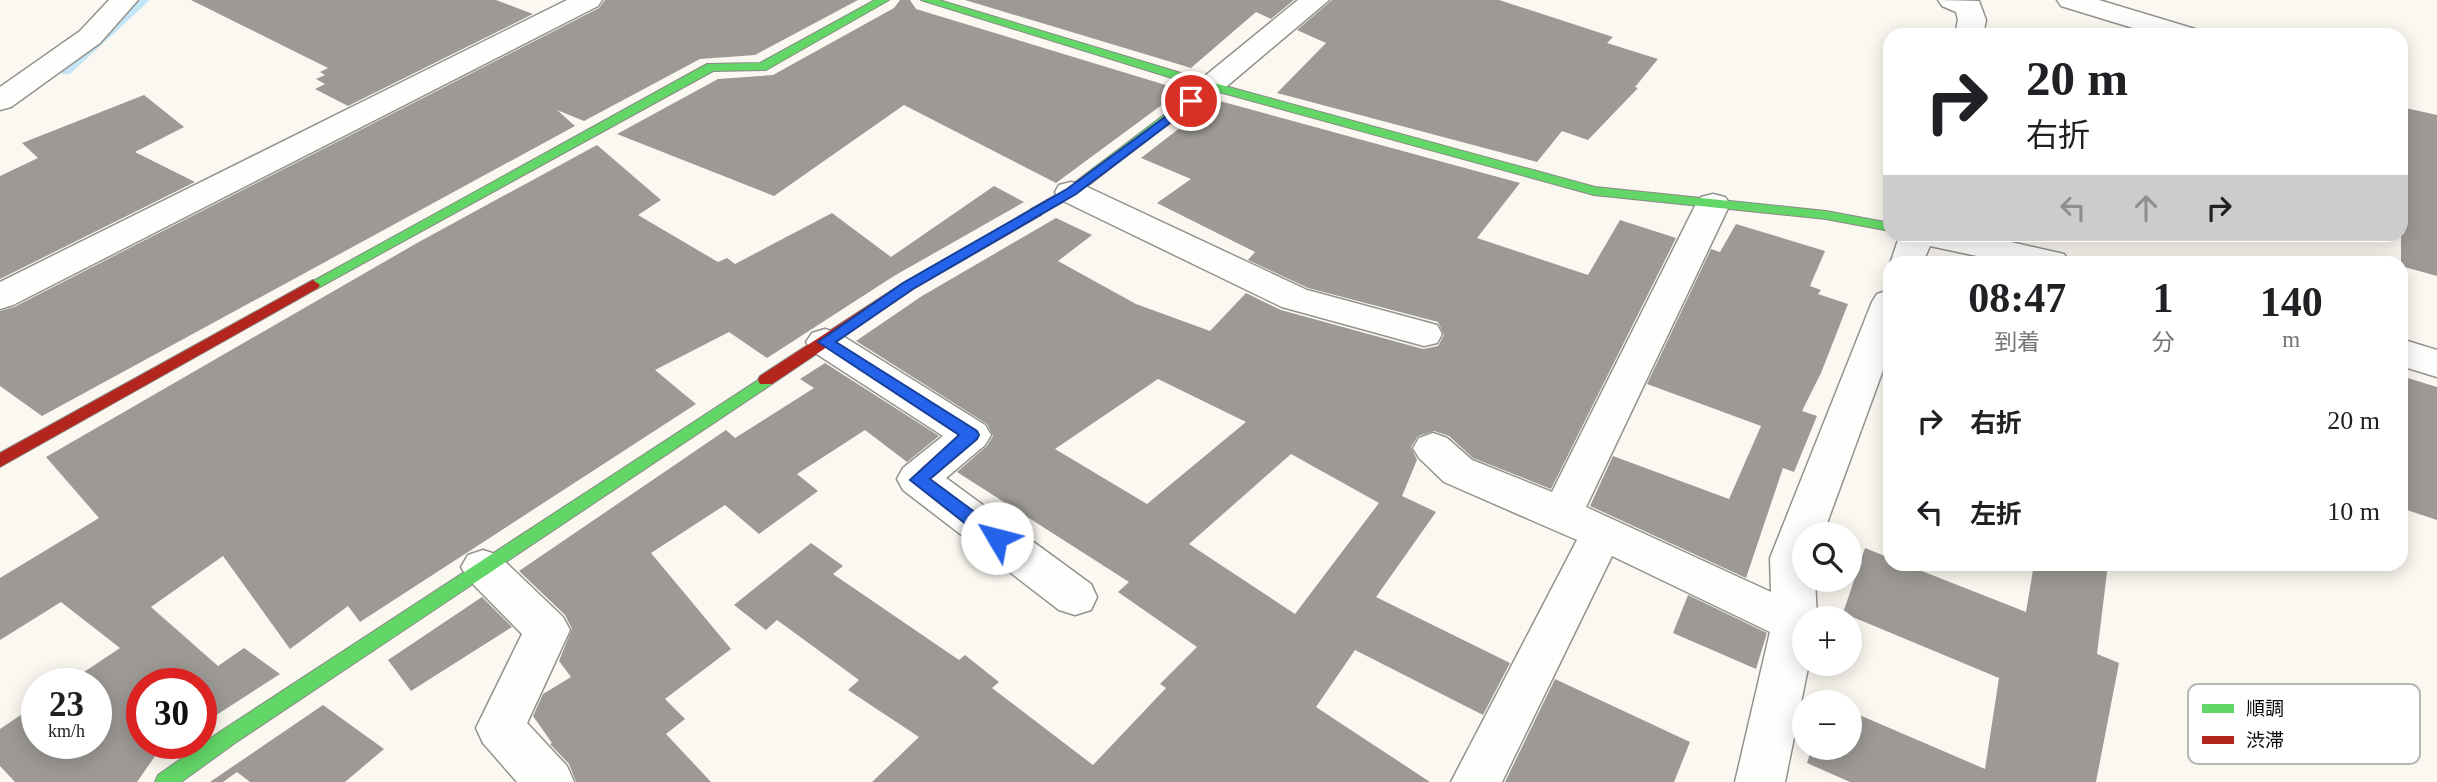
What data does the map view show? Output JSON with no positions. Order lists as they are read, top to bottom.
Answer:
{
  "legend": ["順調", "渋滞"],
  "page": {
    "turn": ["20 m", "右折"],
    "eta": [
      "08:47",
      "到着",
      "1",
      "分",
      "140",
      "m"
    ],
    "list": [
      {
        "name": "右折",
        "value": "20 m"
      },
      {
        "name": "左折",
        "value": "10 m"
      }
    ],
    "map_buttons": ["+", "−"],
    "speed": "23 km/h",
    "limit": "30"
  }
}
